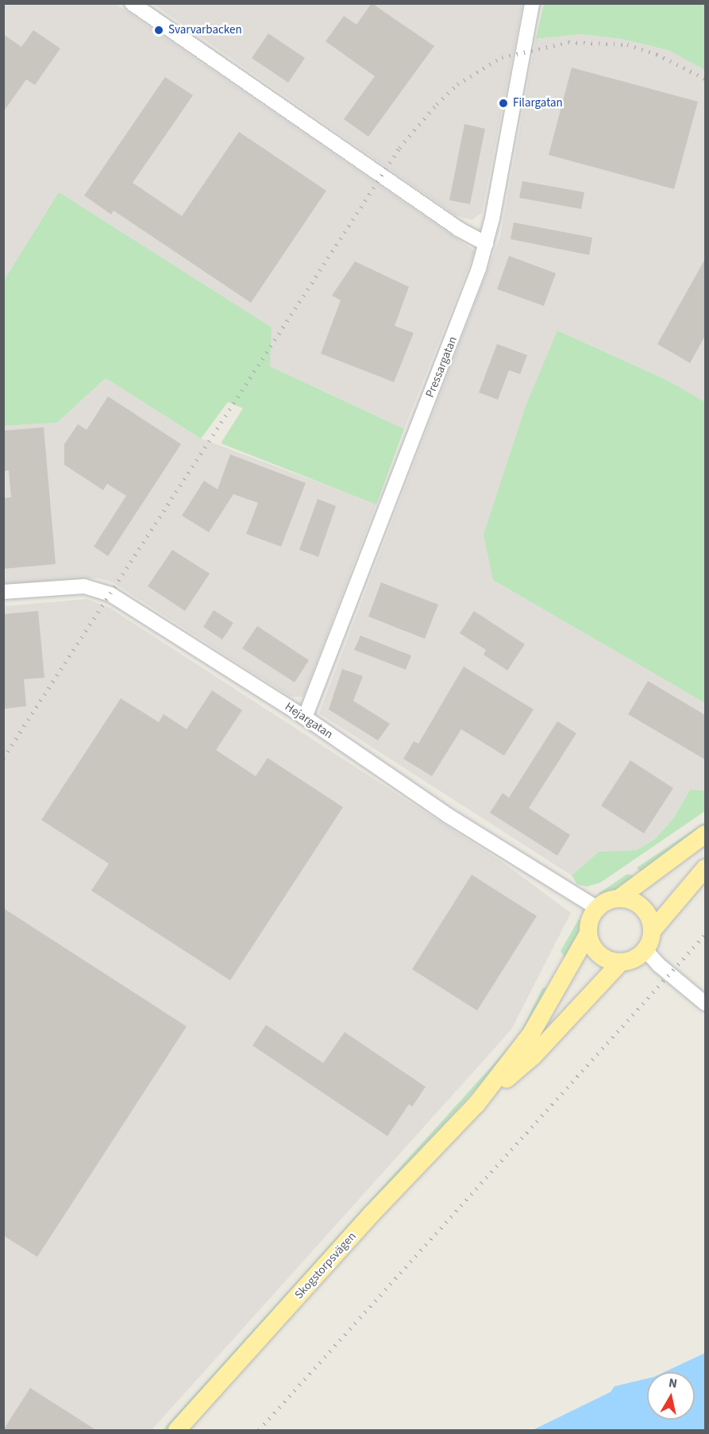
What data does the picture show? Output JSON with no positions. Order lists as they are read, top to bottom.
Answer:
{
  "streets": {
    "main road": ["Skogstorpsvägen"],
    "street": ["Pressargatan", "Hejargatan"]
  },
  "crossings": [
    ["Pressargatan", "Hejargatan"],
    ["Hejargatan", "Skogstorpsvägen"]
  ],
  "places": ["Svarvarbacken", "Filargatan"],
  "north": "top"
}
